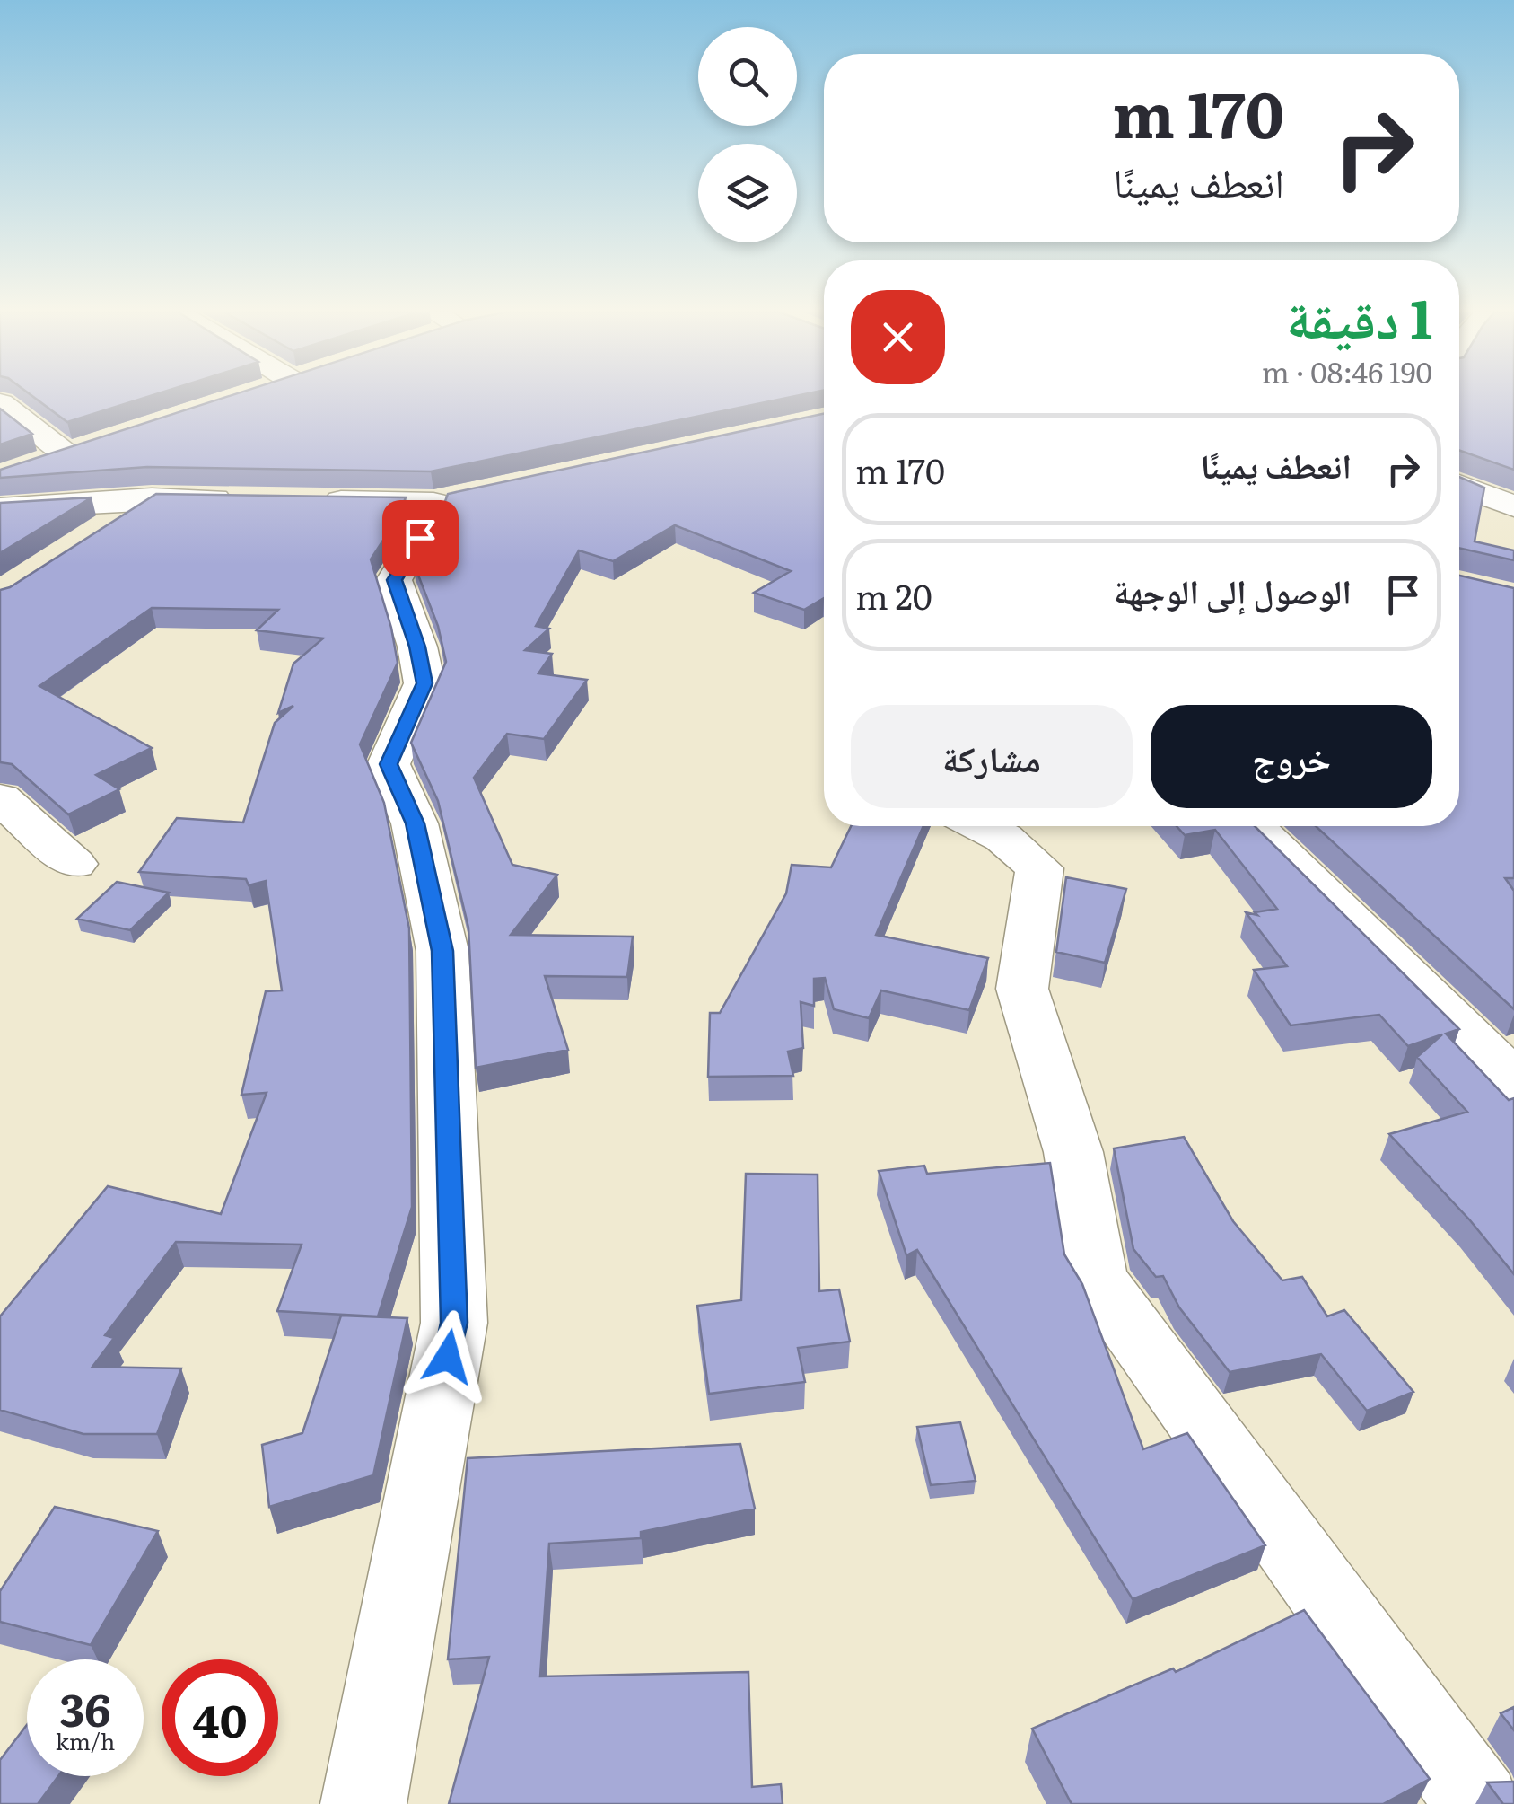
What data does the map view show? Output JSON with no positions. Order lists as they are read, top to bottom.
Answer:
{
  "page": {
    "turn": ["170 m", "انعطف يمينًا"],
    "heading": ["1 دقيقة", "190 m · 08:46"],
    "list": [
      {
        "name": "انعطف يمينًا",
        "value": "170 m"
      },
      {
        "name": "الوصول إلى الوجهة",
        "value": "20 m"
      }
    ],
    "buttons": ["خروج", "مشاركة"],
    "speed": "36 km/h",
    "limit": "40"
  }
}
